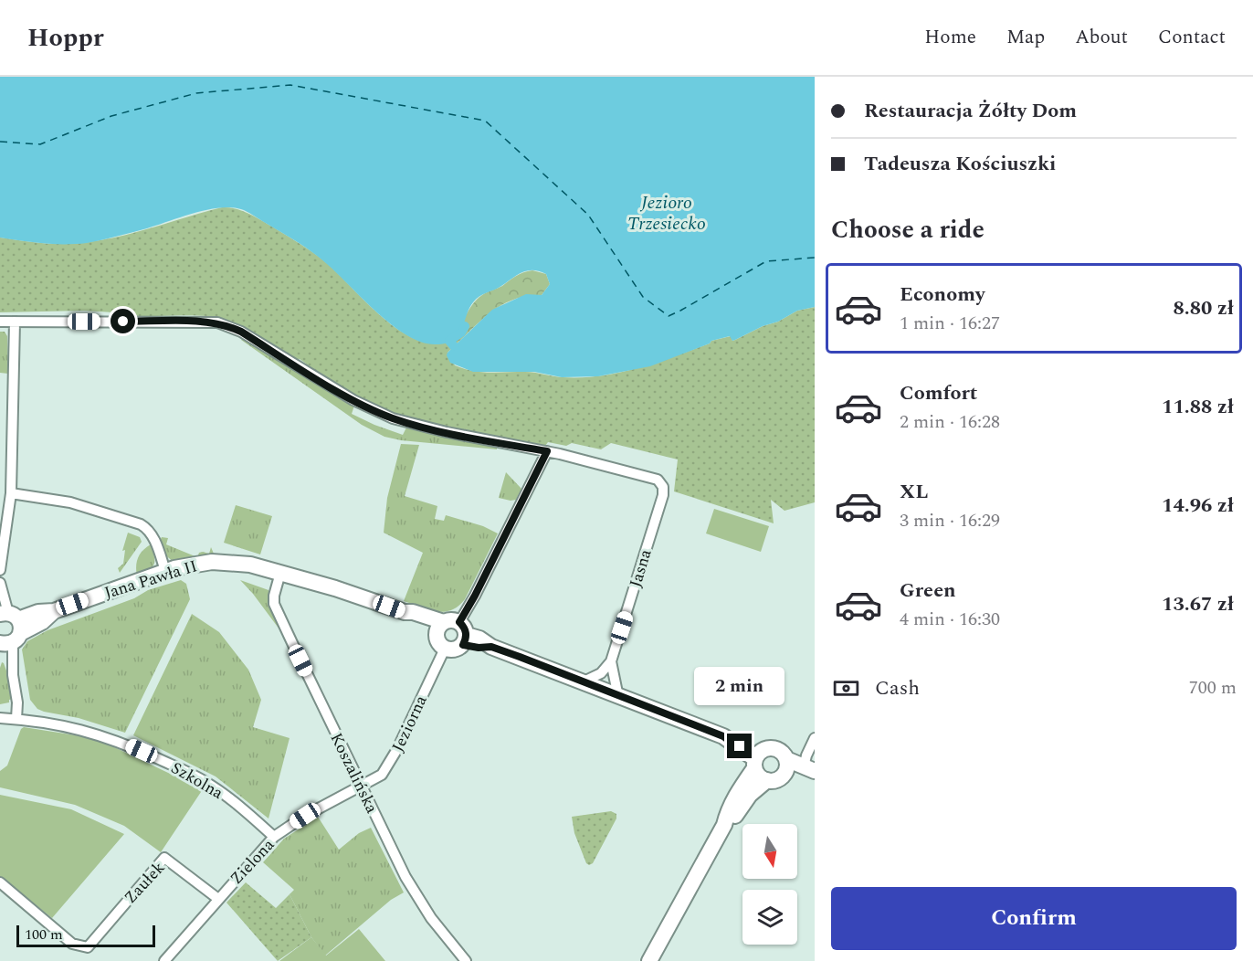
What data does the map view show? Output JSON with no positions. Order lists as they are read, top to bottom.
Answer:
{
  "streets": {
    "street": [
      "Jasna",
      "Jana Pawła II",
      "Jeziorna",
      "Koszalińska",
      "Szkolna",
      "Zielona",
      "Zaułek"
    ]
  },
  "crossings": [
    ["Jasna", "Jana Pawła II"],
    ["Jana Pawła II", "Koszalińska"],
    ["Jeziorna", "Koszalińska"],
    ["Jeziorna", "Zielona"],
    ["Koszalińska", "Zielona"],
    ["Szkolna", "Zielona"],
    ["Zielona", "Zaułek"]
  ],
  "water": ["Jezioro Trzesiecko"],
  "scale_bar": "100 m",
  "north": "bottom",
  "page": {
    "header": "Hoppr",
    "nav": [
      "Home",
      "Map",
      "About",
      "Contact"
    ],
    "banner": ["Restauracja Żółty Dom", "Tadeusza Kościuszki"],
    "heading": "Choose a ride",
    "list": [
      {
        "name": "Economy",
        "note": "1 min · 16:27",
        "value": "8.80 zł"
      },
      {
        "name": "Comfort",
        "note": "2 min · 16:28",
        "value": "11.88 zł"
      },
      {
        "name": "XL",
        "note": "3 min · 16:29",
        "value": "14.96 zł"
      },
      {
        "name": "Green",
        "note": "4 min · 16:30",
        "value": "13.67 zł"
      }
    ],
    "pay": ["Cash", "700 m"],
    "bubble": "2 min",
    "buttons": "Confirm",
    "scale": "100 m"
  }
}
